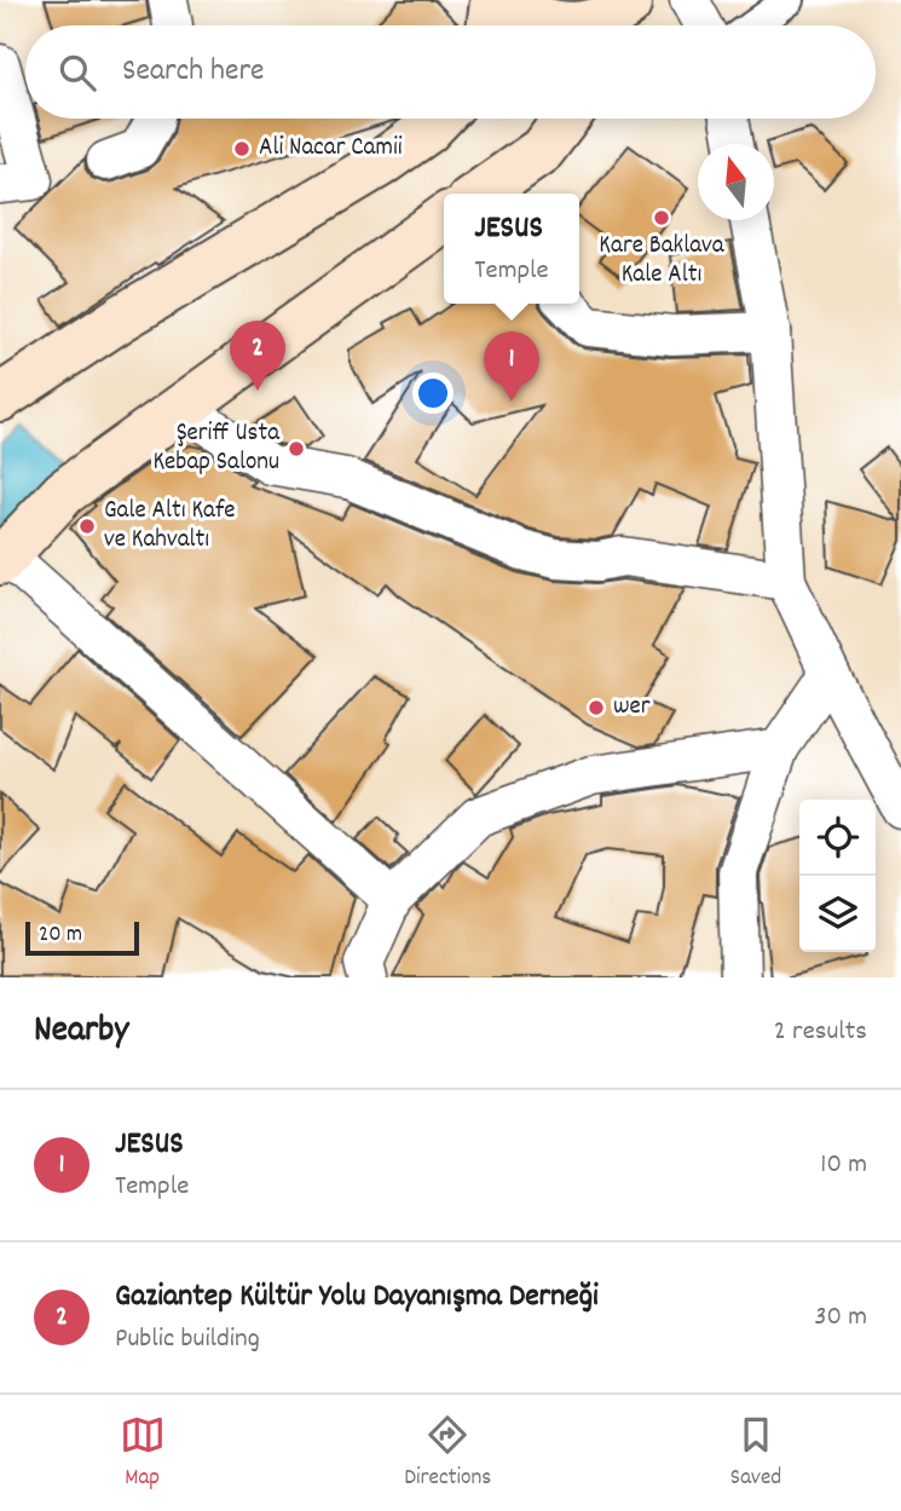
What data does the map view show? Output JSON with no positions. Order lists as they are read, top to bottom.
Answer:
{
  "places": [
    "Ali Nacar Camii",
    "Kare Baklava Kale Altı",
    "Şeriff Usta Kebap Salonu",
    "Gale Altı Kafe ve Kahvaltı",
    "wer"
  ],
  "scale_bar": "20 m",
  "north": "top",
  "page": {
    "search": "Search here",
    "popup": ["JESUS", "Temple"],
    "pins": ["2", "1"],
    "scale": "20 m",
    "heading": ["Nearby", "2 results"],
    "list": [
      {
        "mark": "1",
        "name": "JESUS",
        "note": "Temple",
        "value": "10 m"
      },
      {
        "mark": "2",
        "name": "Gaziantep Kültür Yolu Dayanışma Derneği",
        "note": "Public building",
        "value": "30 m"
      }
    ],
    "nav": ["Map", "Directions", "Saved"]
  }
}
